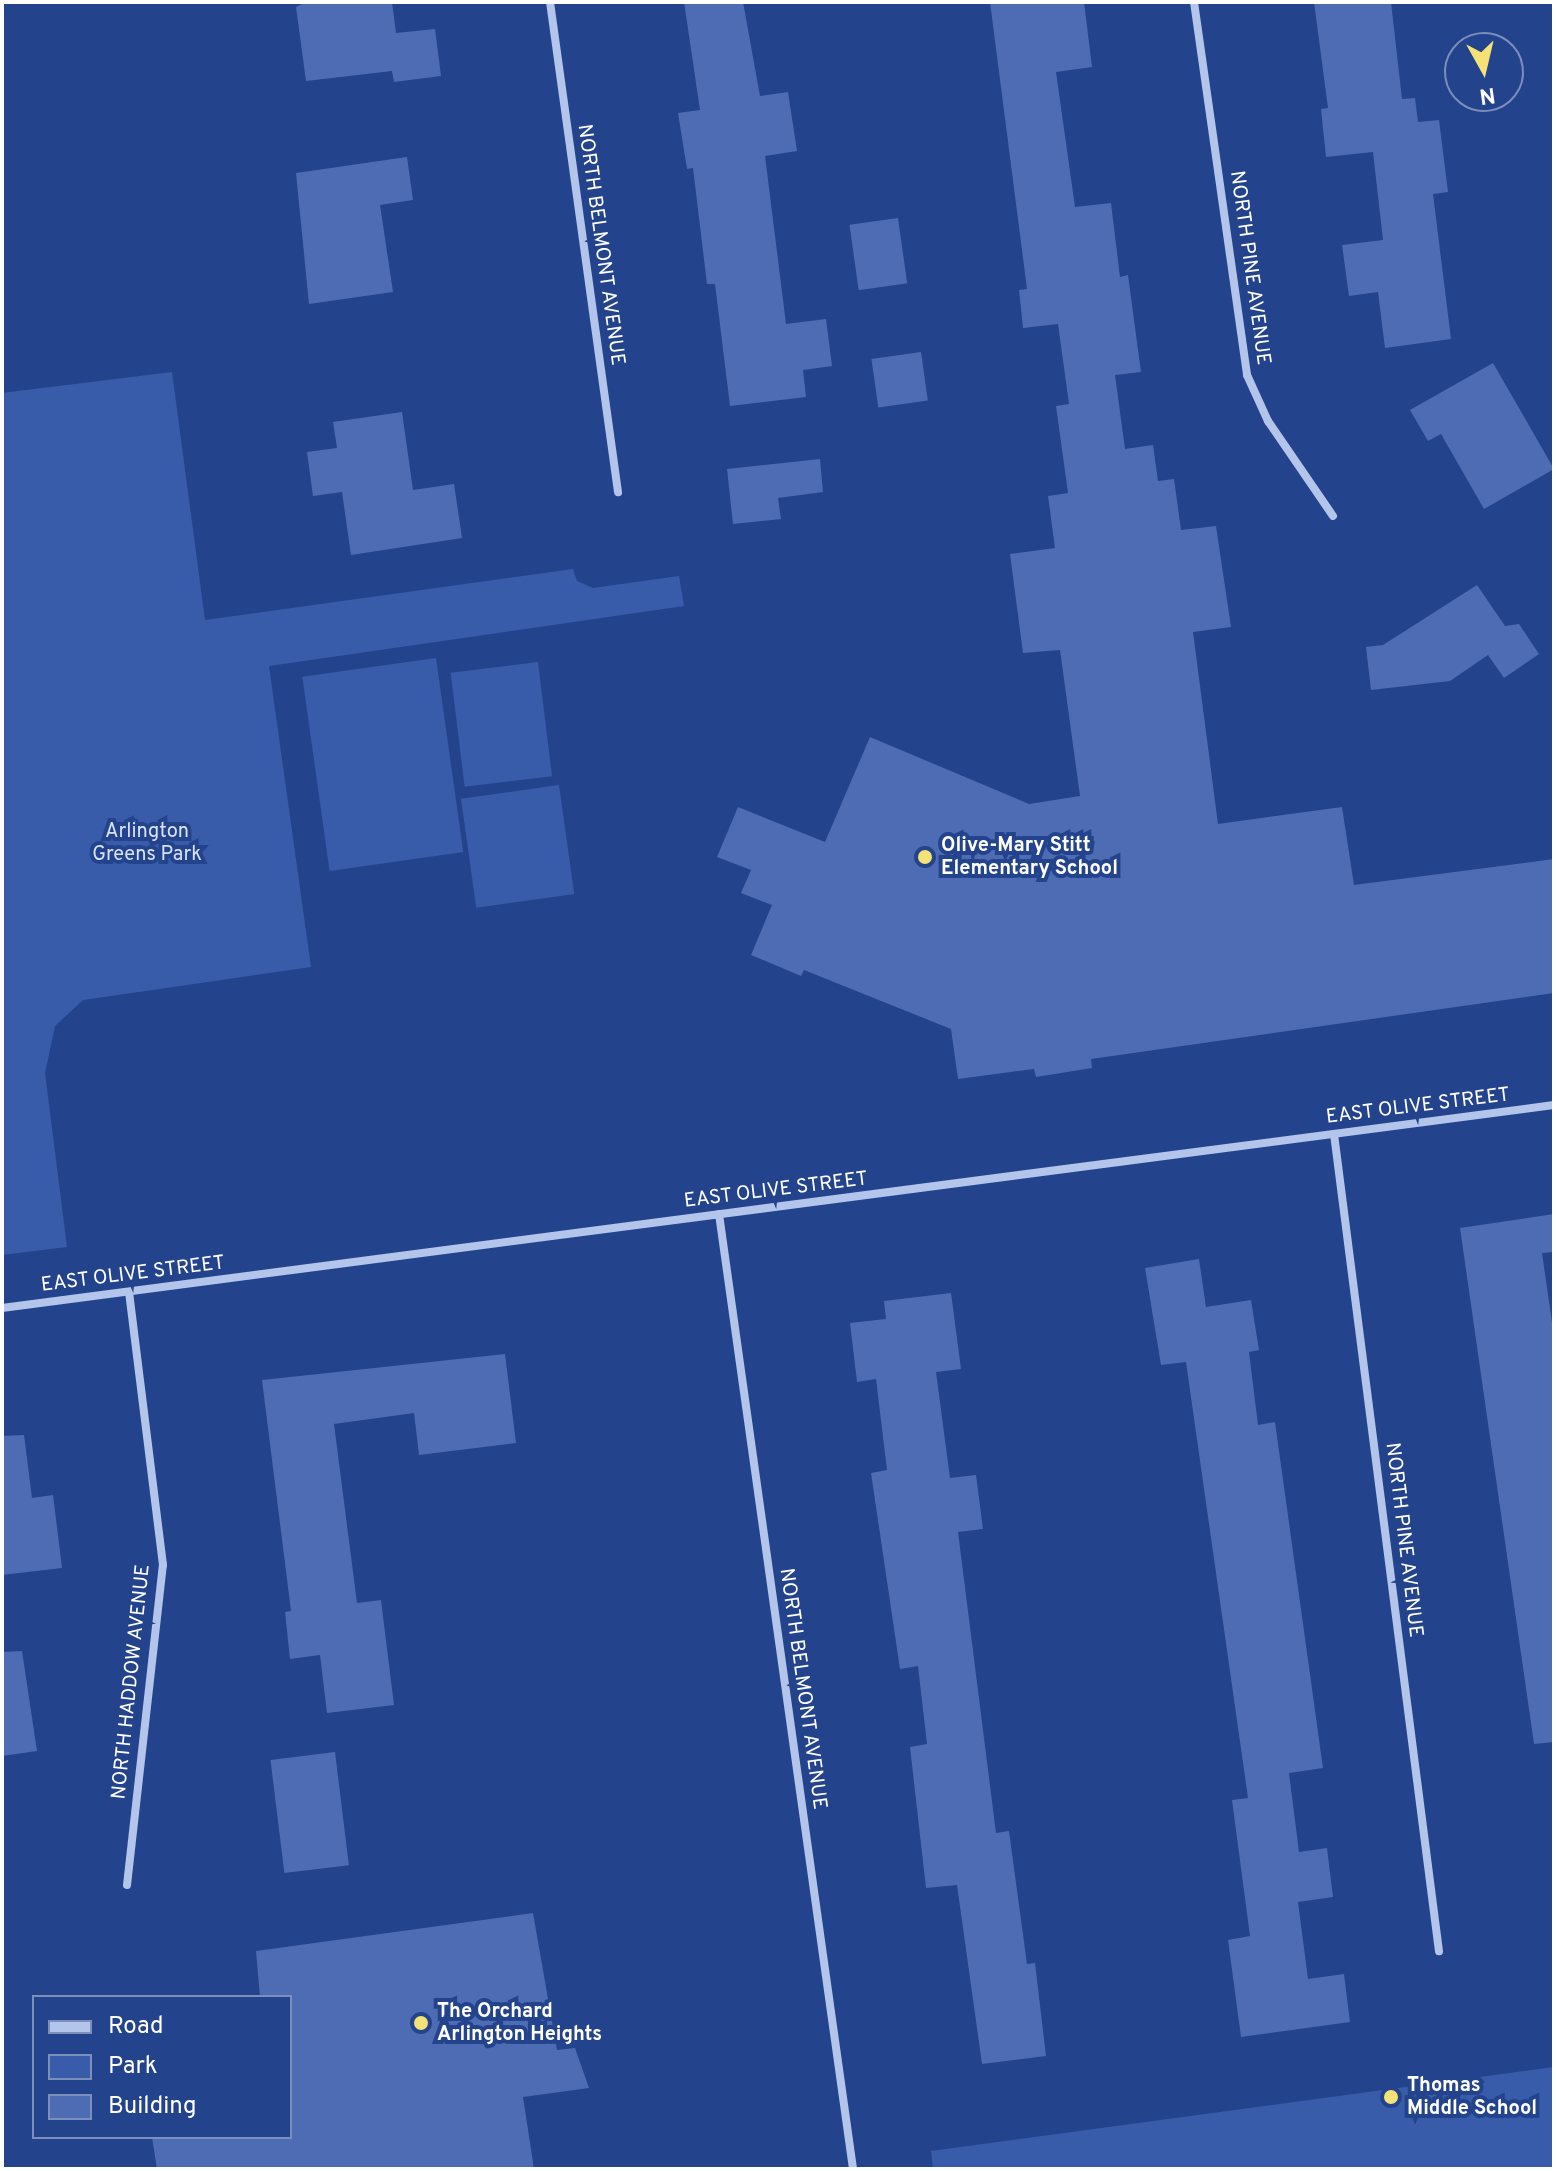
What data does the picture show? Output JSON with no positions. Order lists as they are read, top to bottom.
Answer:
{
  "streets": {
    "street": [
      "NORTH BELMONT AVENUE",
      "NORTH PINE AVENUE",
      "EAST OLIVE STREET",
      "NORTH HADDOW AVENUE"
    ]
  },
  "crossings": [
    ["NORTH BELMONT AVENUE", "EAST OLIVE STREET"],
    ["NORTH PINE AVENUE", "EAST OLIVE STREET"],
    ["EAST OLIVE STREET", "NORTH HADDOW AVENUE"]
  ],
  "parks": ["Arlington Greens Park"],
  "places": ["Olive-Mary Stitt Elementary School", "The Orchard Arlington Heights", "Thomas Middle School"],
  "legend": ["Road", "Park", "Building"],
  "north": "bottom"
}
